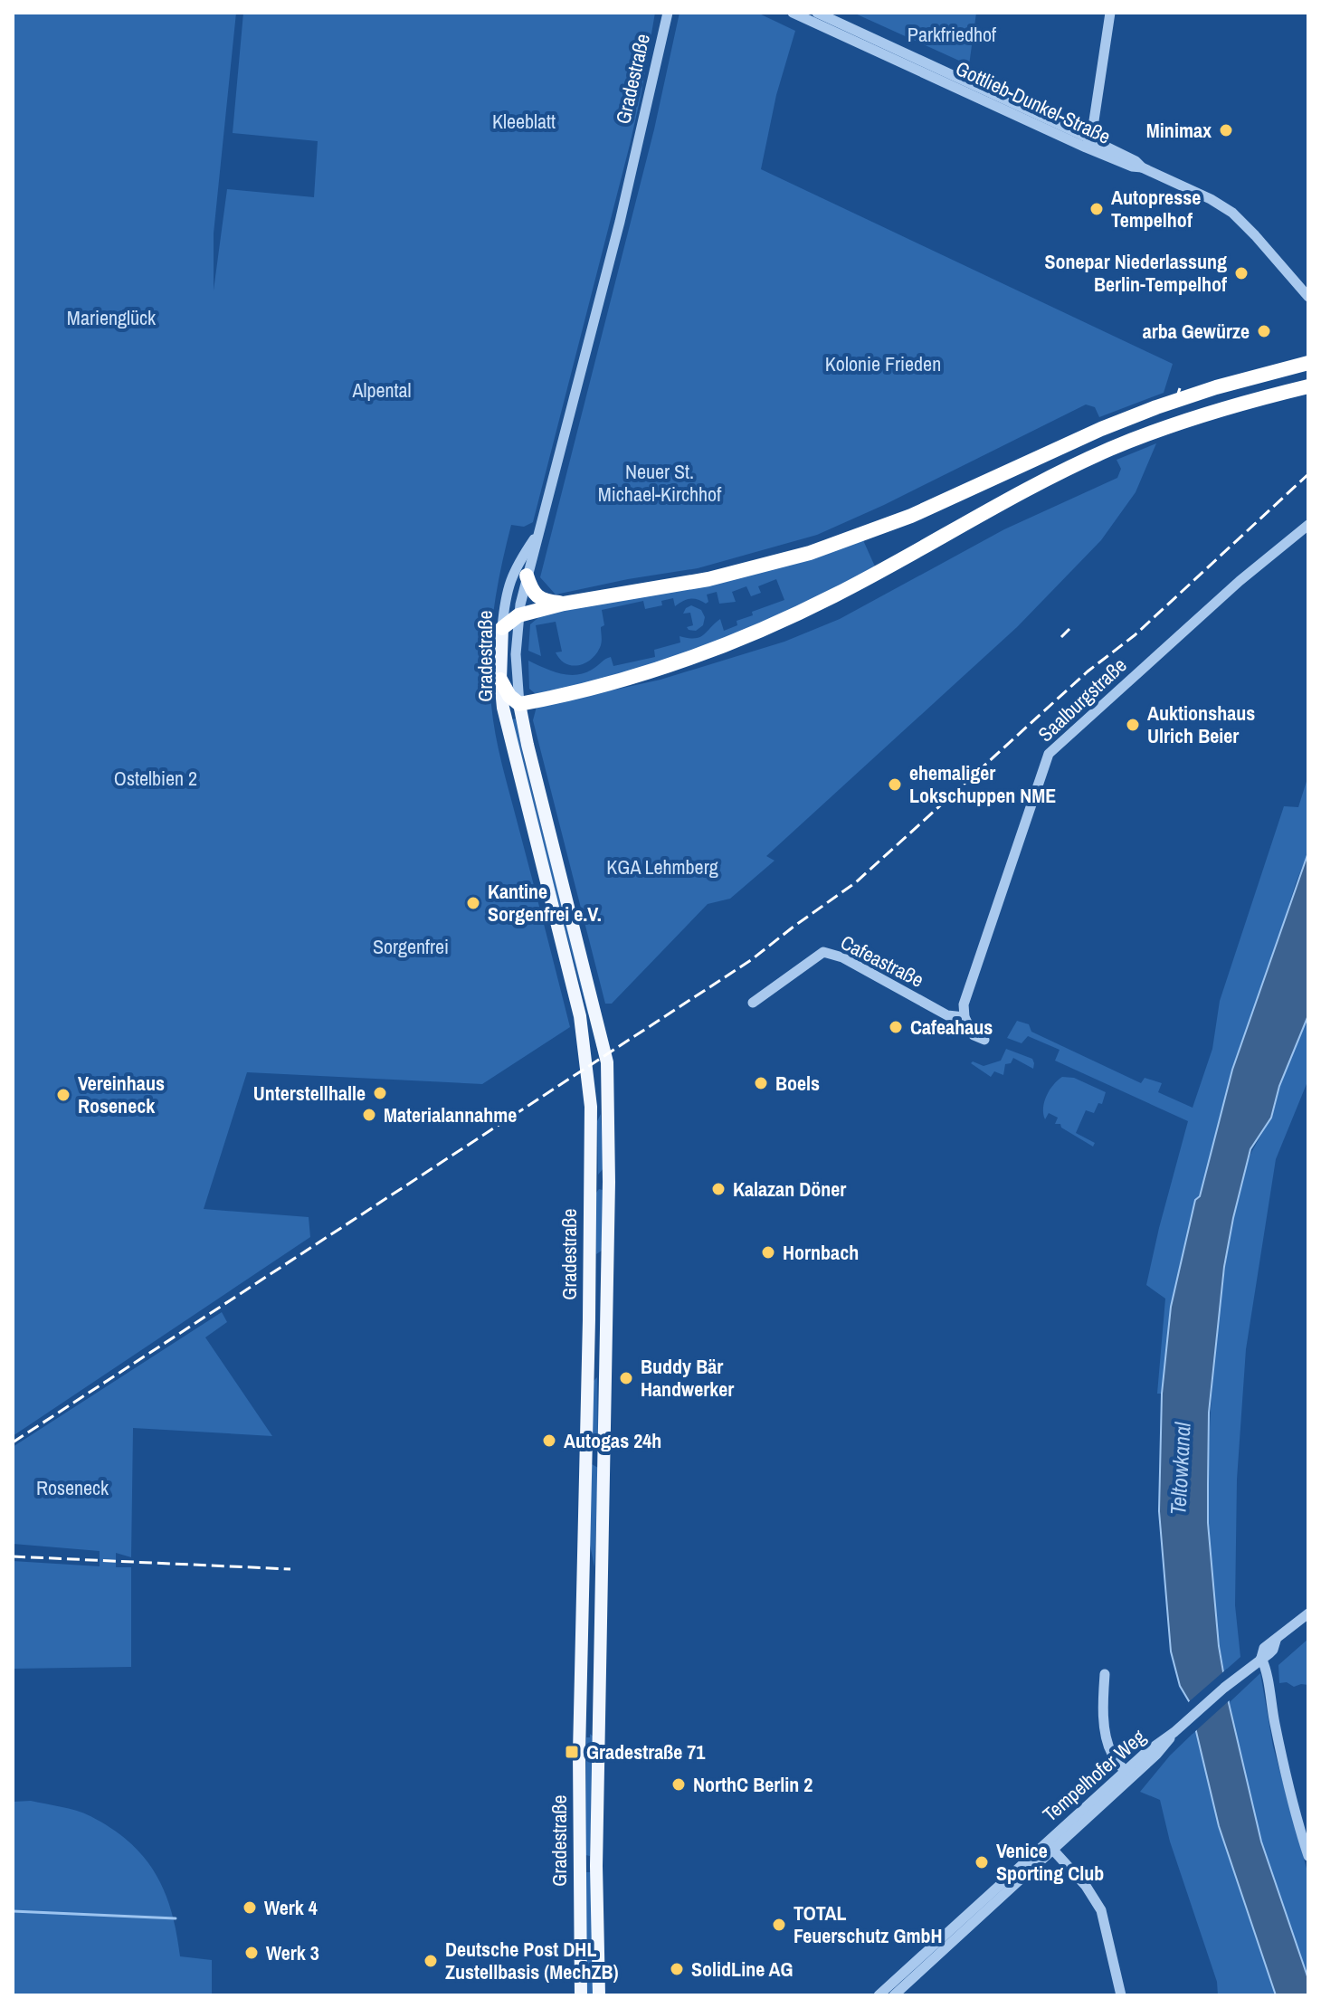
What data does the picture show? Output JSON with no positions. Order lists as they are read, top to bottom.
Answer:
{
  "streets": {
    "main road": ["Gradestraße"],
    "street": [
      "Gottlieb-Dunkel-Straße",
      "Saalburgstraße",
      "Cafeastraße",
      "Tempelhofer Weg"
    ]
  },
  "crossings": [
    ["Saalburgstraße", "Cafeastraße"]
  ],
  "water": ["Teltowkanal"],
  "parks": [
    "Parkfriedhof",
    "Kleeblatt",
    "Marienglück",
    "Kolonie Frieden",
    "Alpental",
    "Neuer St. Michael-Kirchhof",
    "Ostelbien 2",
    "KGA Lehmberg",
    "Sorgenfrei",
    "Roseneck"
  ],
  "places": {
    "other": [
      "Minimax",
      "Autopresse Tempelhof",
      "Sonepar Niederlassung Berlin-Tempelhof",
      "arba Gewürze",
      "Auktionshaus Ulrich Beier",
      "ehemaliger Lokschuppen NME",
      "Kantine Sorgenfrei e.V.",
      "Cafeahaus",
      "Boels",
      "Unterstellhalle",
      "Vereinhaus Roseneck",
      "Materialannahme",
      "Kalazan Döner",
      "Hornbach",
      "Buddy Bär Handwerker",
      "Autogas 24h",
      "NorthC Berlin 2",
      "Venice Sporting Club",
      "Werk 4",
      "TOTAL Feuerschutz GmbH",
      "Werk 3",
      "Deutsche Post DHL Zustellbasis (MechZB)",
      "SolidLine AG"
    ],
    "transit": ["Gradestraße 71"]
  }
}
